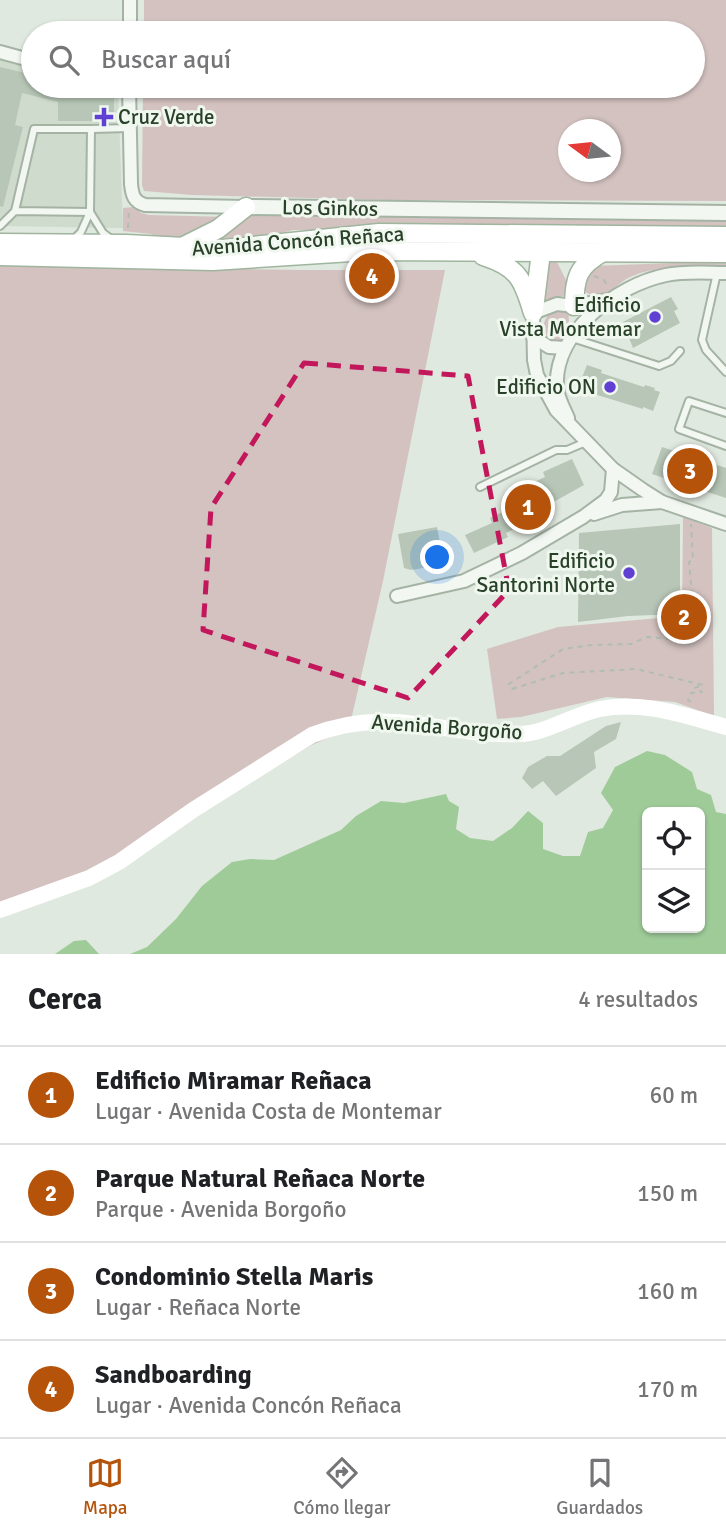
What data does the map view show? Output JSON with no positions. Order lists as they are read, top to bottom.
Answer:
{
  "streets": {
    "main road": ["Avenida Concón Reñaca", "Avenida Borgoño"],
    "street": ["Los Ginkos"]
  },
  "places": {
    "health": ["Cruz Verde"],
    "other": ["Edificio Vista Montemar", "Edificio ON", "Edificio Santorini Norte"]
  },
  "north": "left",
  "page": {
    "search": "Buscar aquí",
    "pins": [
      "4",
      "3",
      "1",
      "2"
    ],
    "heading": ["Cerca", "4 resultados"],
    "list": [
      {
        "mark": "1",
        "name": "Edificio Miramar Reñaca",
        "note": "Lugar · Avenida Costa de Montemar",
        "value": "60 m"
      },
      {
        "mark": "2",
        "name": "Parque Natural Reñaca Norte",
        "note": "Parque · Avenida Borgoño",
        "value": "150 m"
      },
      {
        "mark": "3",
        "name": "Condominio Stella Maris",
        "note": "Lugar · Reñaca Norte",
        "value": "160 m"
      },
      {
        "mark": "4",
        "name": "Sandboarding",
        "note": "Lugar · Avenida Concón Reñaca",
        "value": "170 m"
      }
    ],
    "nav": ["Mapa", "Cómo llegar", "Guardados"]
  }
}
